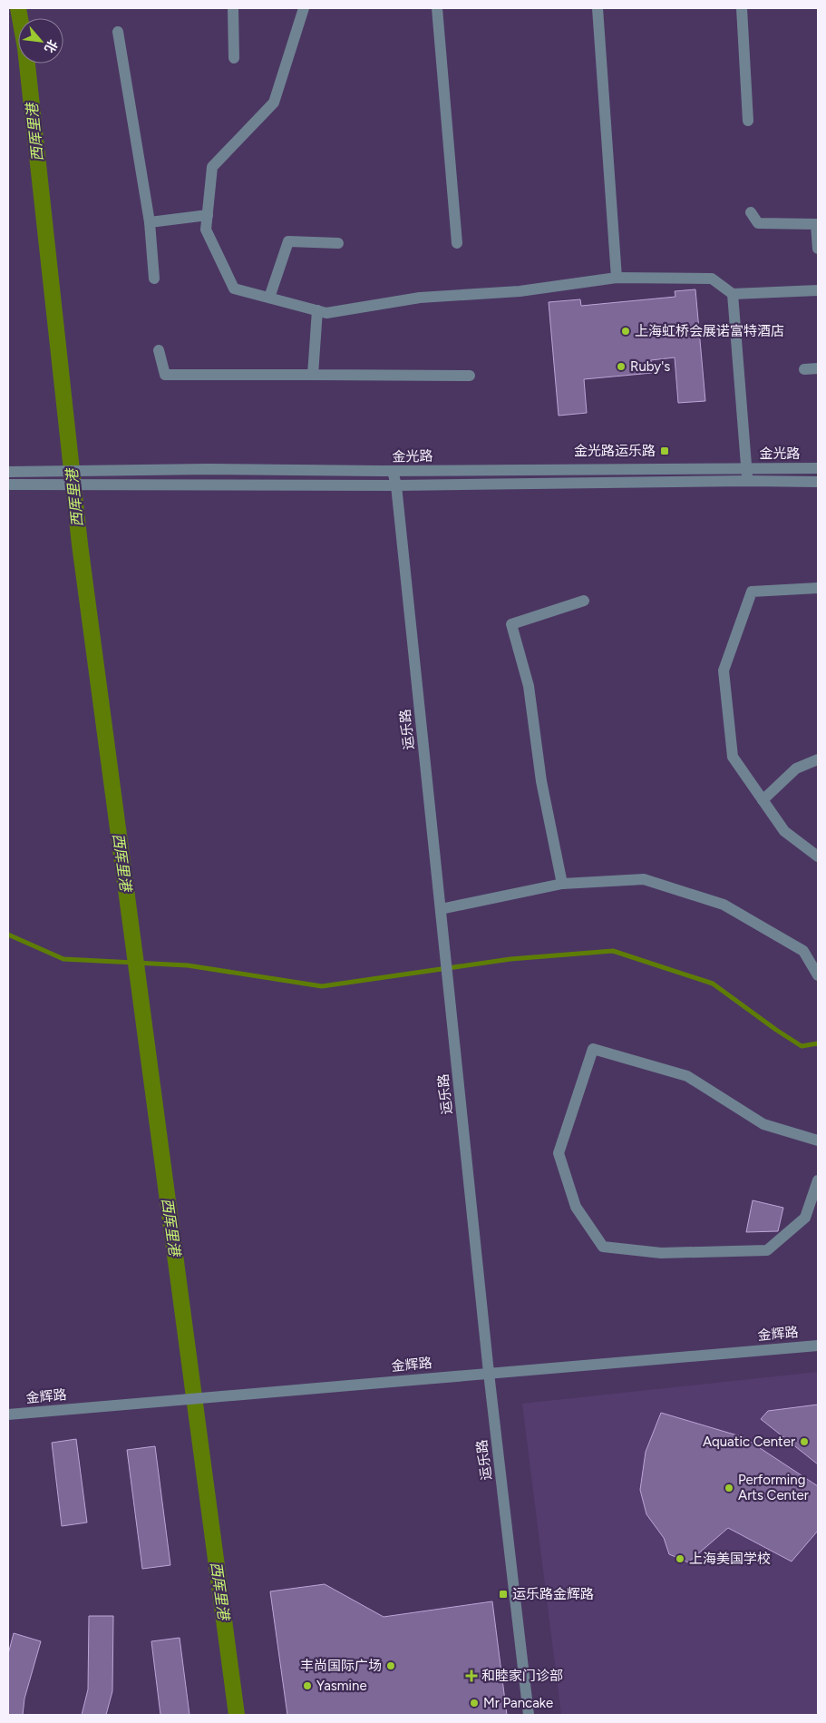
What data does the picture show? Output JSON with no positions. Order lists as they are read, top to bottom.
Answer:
{
  "streets": {
    "street": ["金光路", "运乐路", "金辉路"]
  },
  "crossings": [
    ["金光路", "运乐路"],
    ["运乐路", "金辉路"]
  ],
  "water": ["西厍里港"],
  "places": {
    "other": [
      "上海虹桥会展诺富特酒店",
      "Ruby's",
      "Aquatic Center",
      "Performing Arts Center",
      "上海美国学校",
      "丰尚国际广场",
      "Yasmine",
      "Mr Pancake"
    ],
    "transit": ["金光路运乐路", "运乐路金辉路"],
    "health": ["和睦家门诊部"]
  },
  "north": "bottom right"
}
